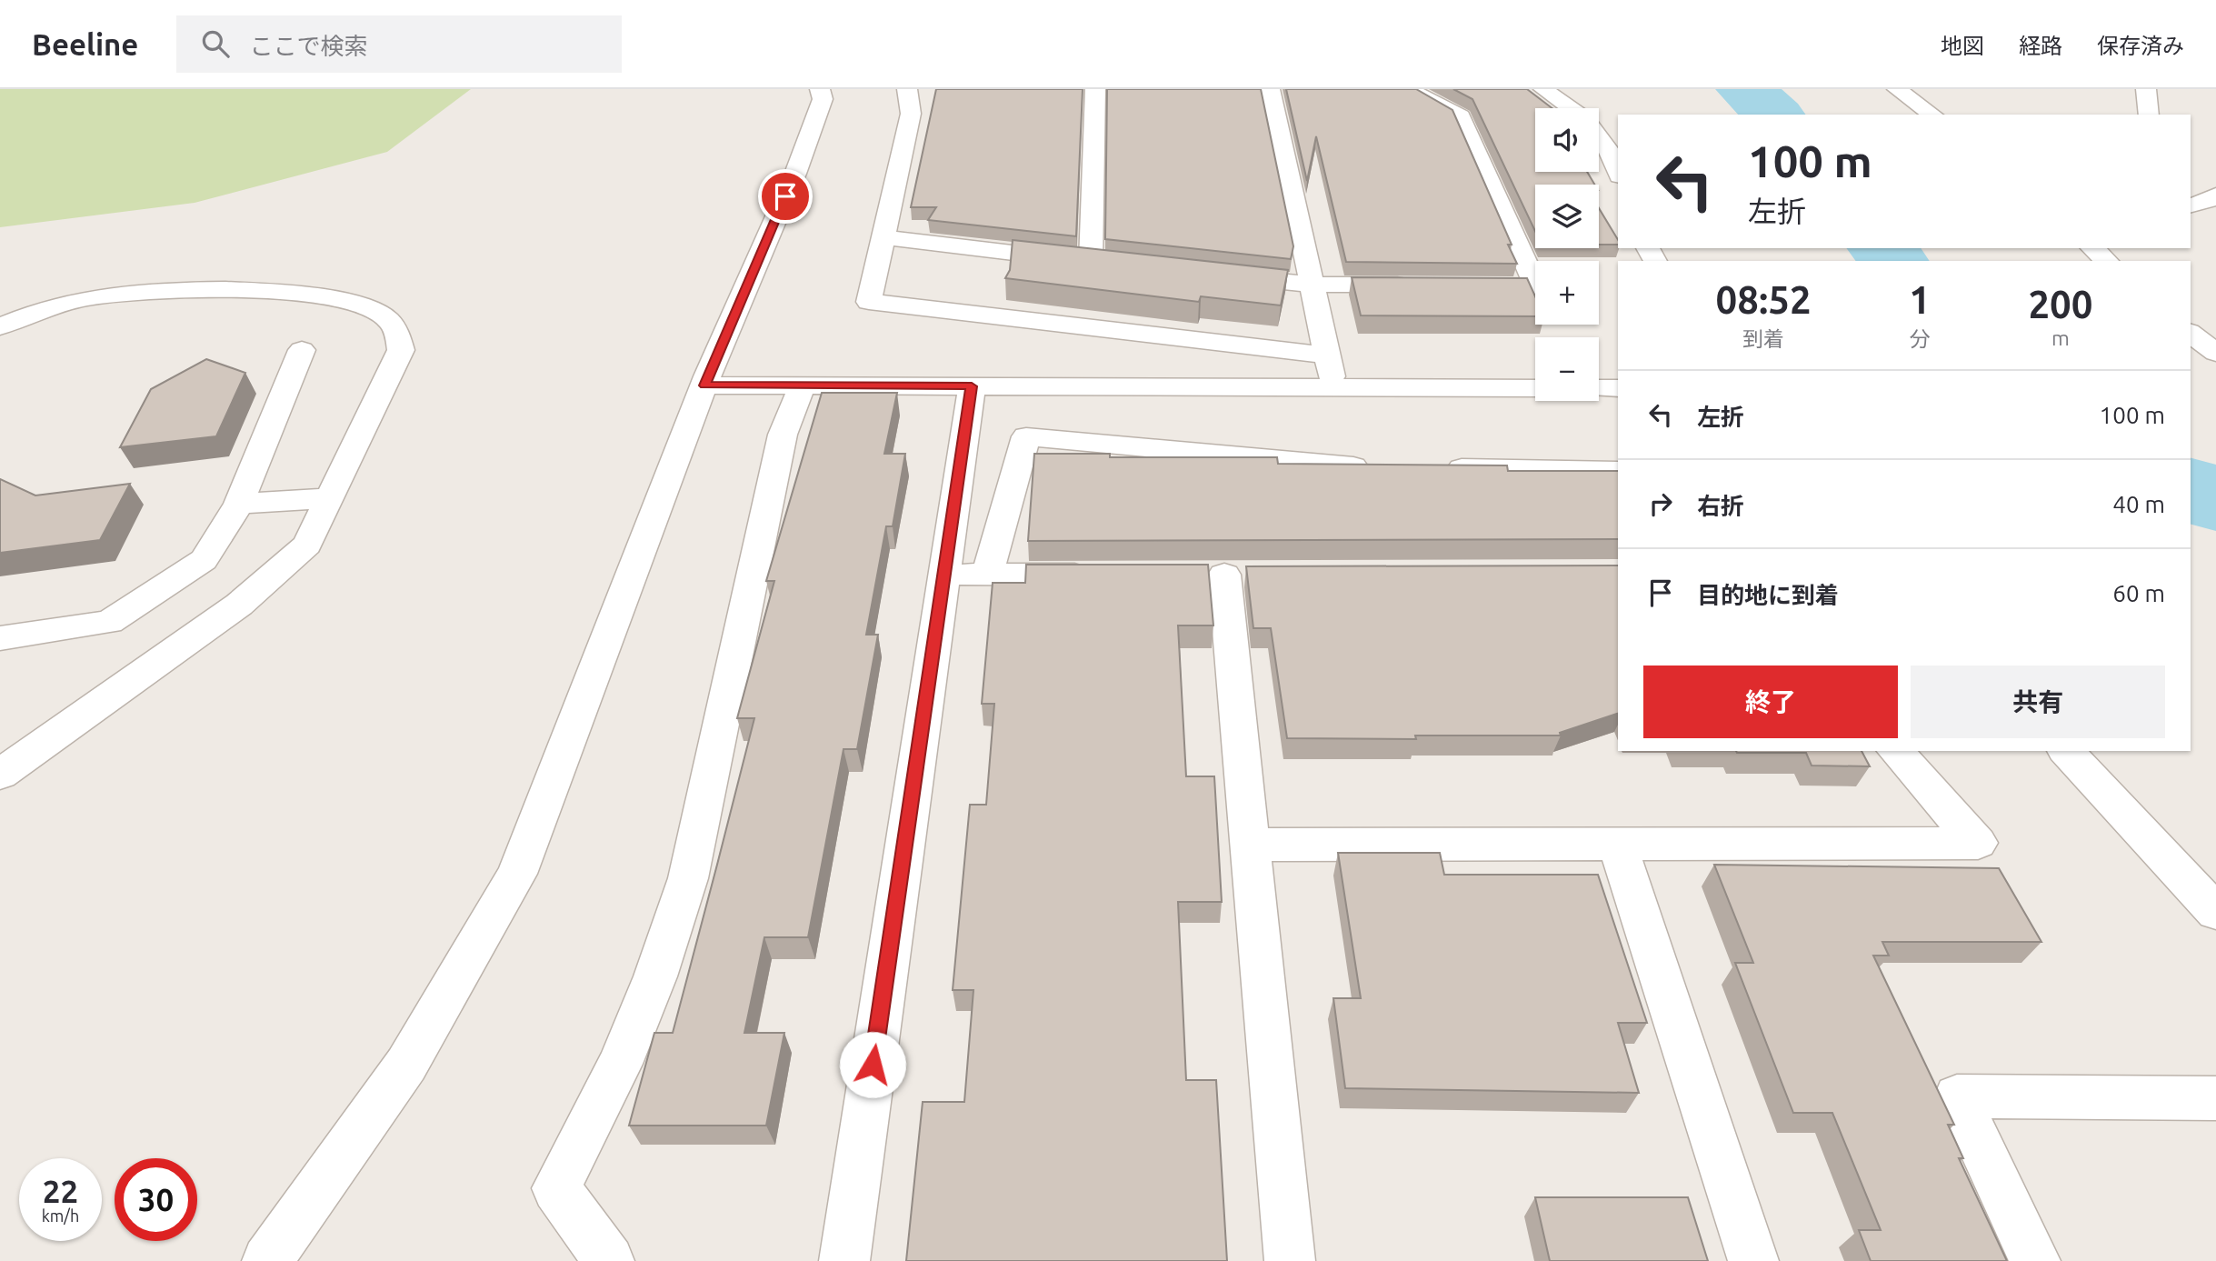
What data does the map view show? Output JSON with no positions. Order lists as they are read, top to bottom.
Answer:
{
  "page": {
    "header": "Beeline",
    "search": "ここで検索",
    "nav": ["地図", "経路", "保存済み"],
    "map_buttons": ["+", "−"],
    "turn": ["100 m", "左折"],
    "eta": [
      "08:52",
      "到着",
      "1",
      "分",
      "200",
      "m"
    ],
    "list": [
      {
        "name": "左折",
        "value": "100 m"
      },
      {
        "name": "右折",
        "value": "40 m"
      },
      {
        "name": "目的地に到着",
        "value": "60 m"
      }
    ],
    "buttons": ["終了", "共有"],
    "speed": "22 km/h",
    "limit": "30"
  }
}
